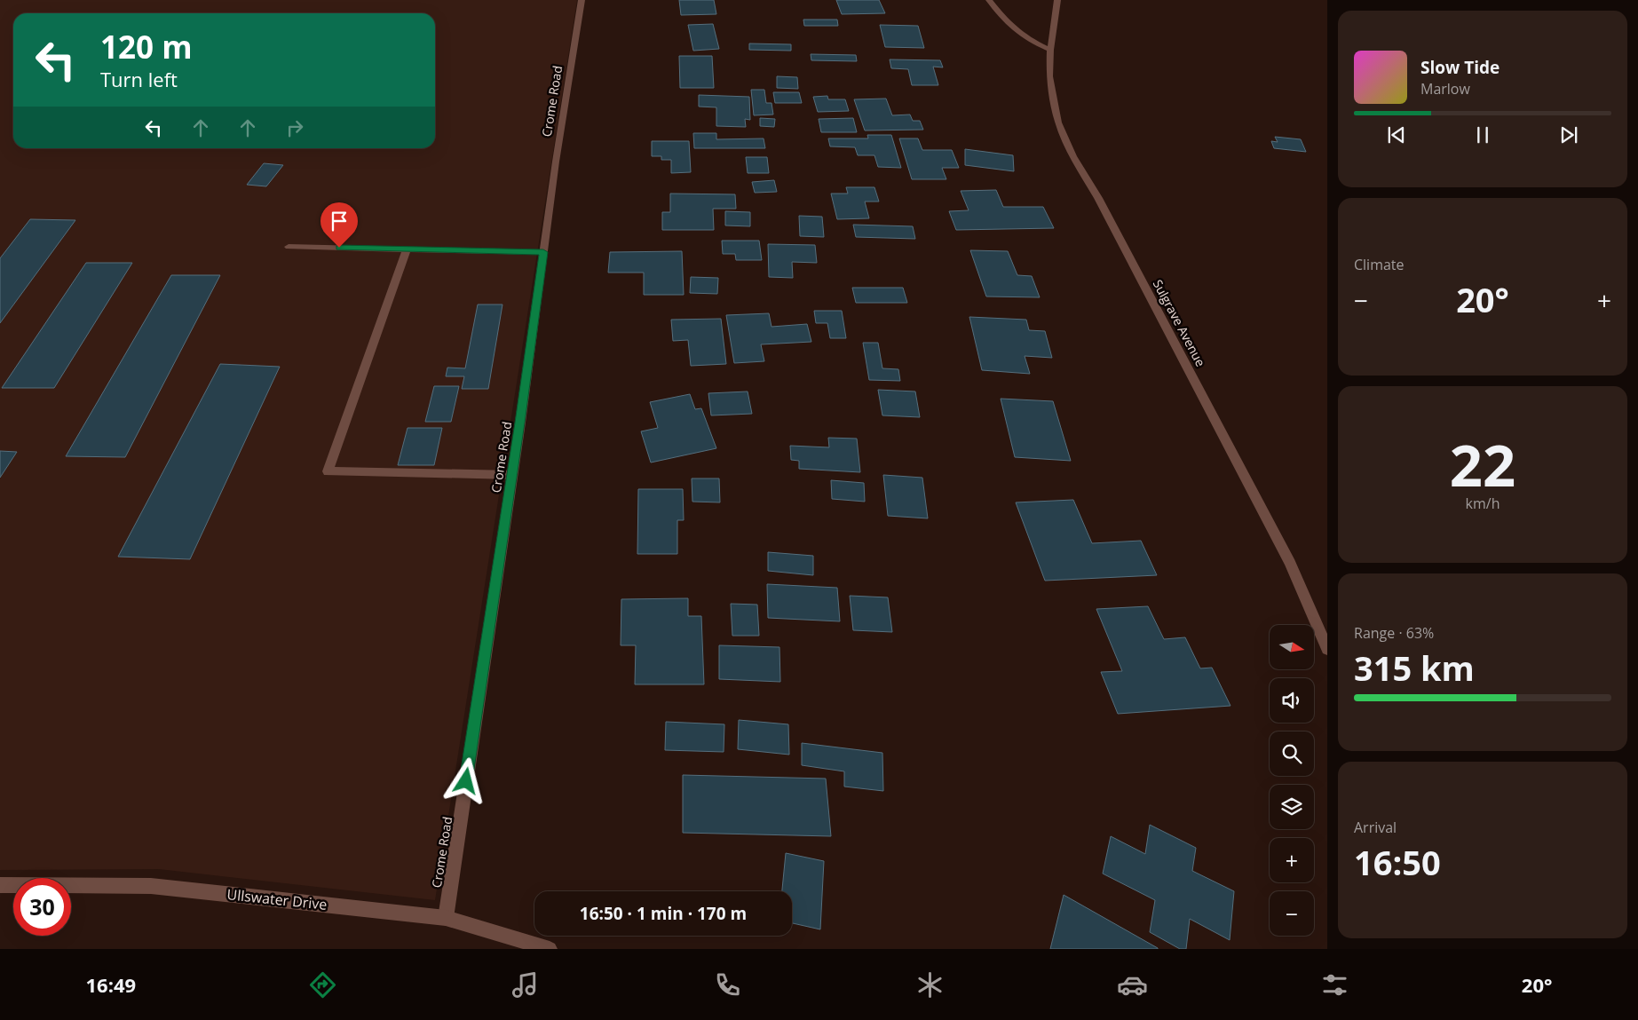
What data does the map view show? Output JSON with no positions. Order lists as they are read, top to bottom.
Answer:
{
  "streets": {
    "street": ["Crome Road", "Sulgrave Avenue", "Ullswater Drive"]
  },
  "crossings": [
    ["Crome Road", "Ullswater Drive"]
  ],
  "north": "right",
  "page": {
    "turn": ["120 m", "Turn left"],
    "song": ["Slow Tide", "Marlow"],
    "tile": [
      "Climate",
      ["22", "km/h"],
      ["Range · 63%", "315 km"],
      ["Arrival", "16:50"]
    ],
    "heat": ["−", "20°", "+"],
    "map_buttons": ["+", "−"],
    "limit": "30",
    "trip": "16:50 · 1 min · 170 m",
    "tabs": ["16:49", "20°"]
  }
}
